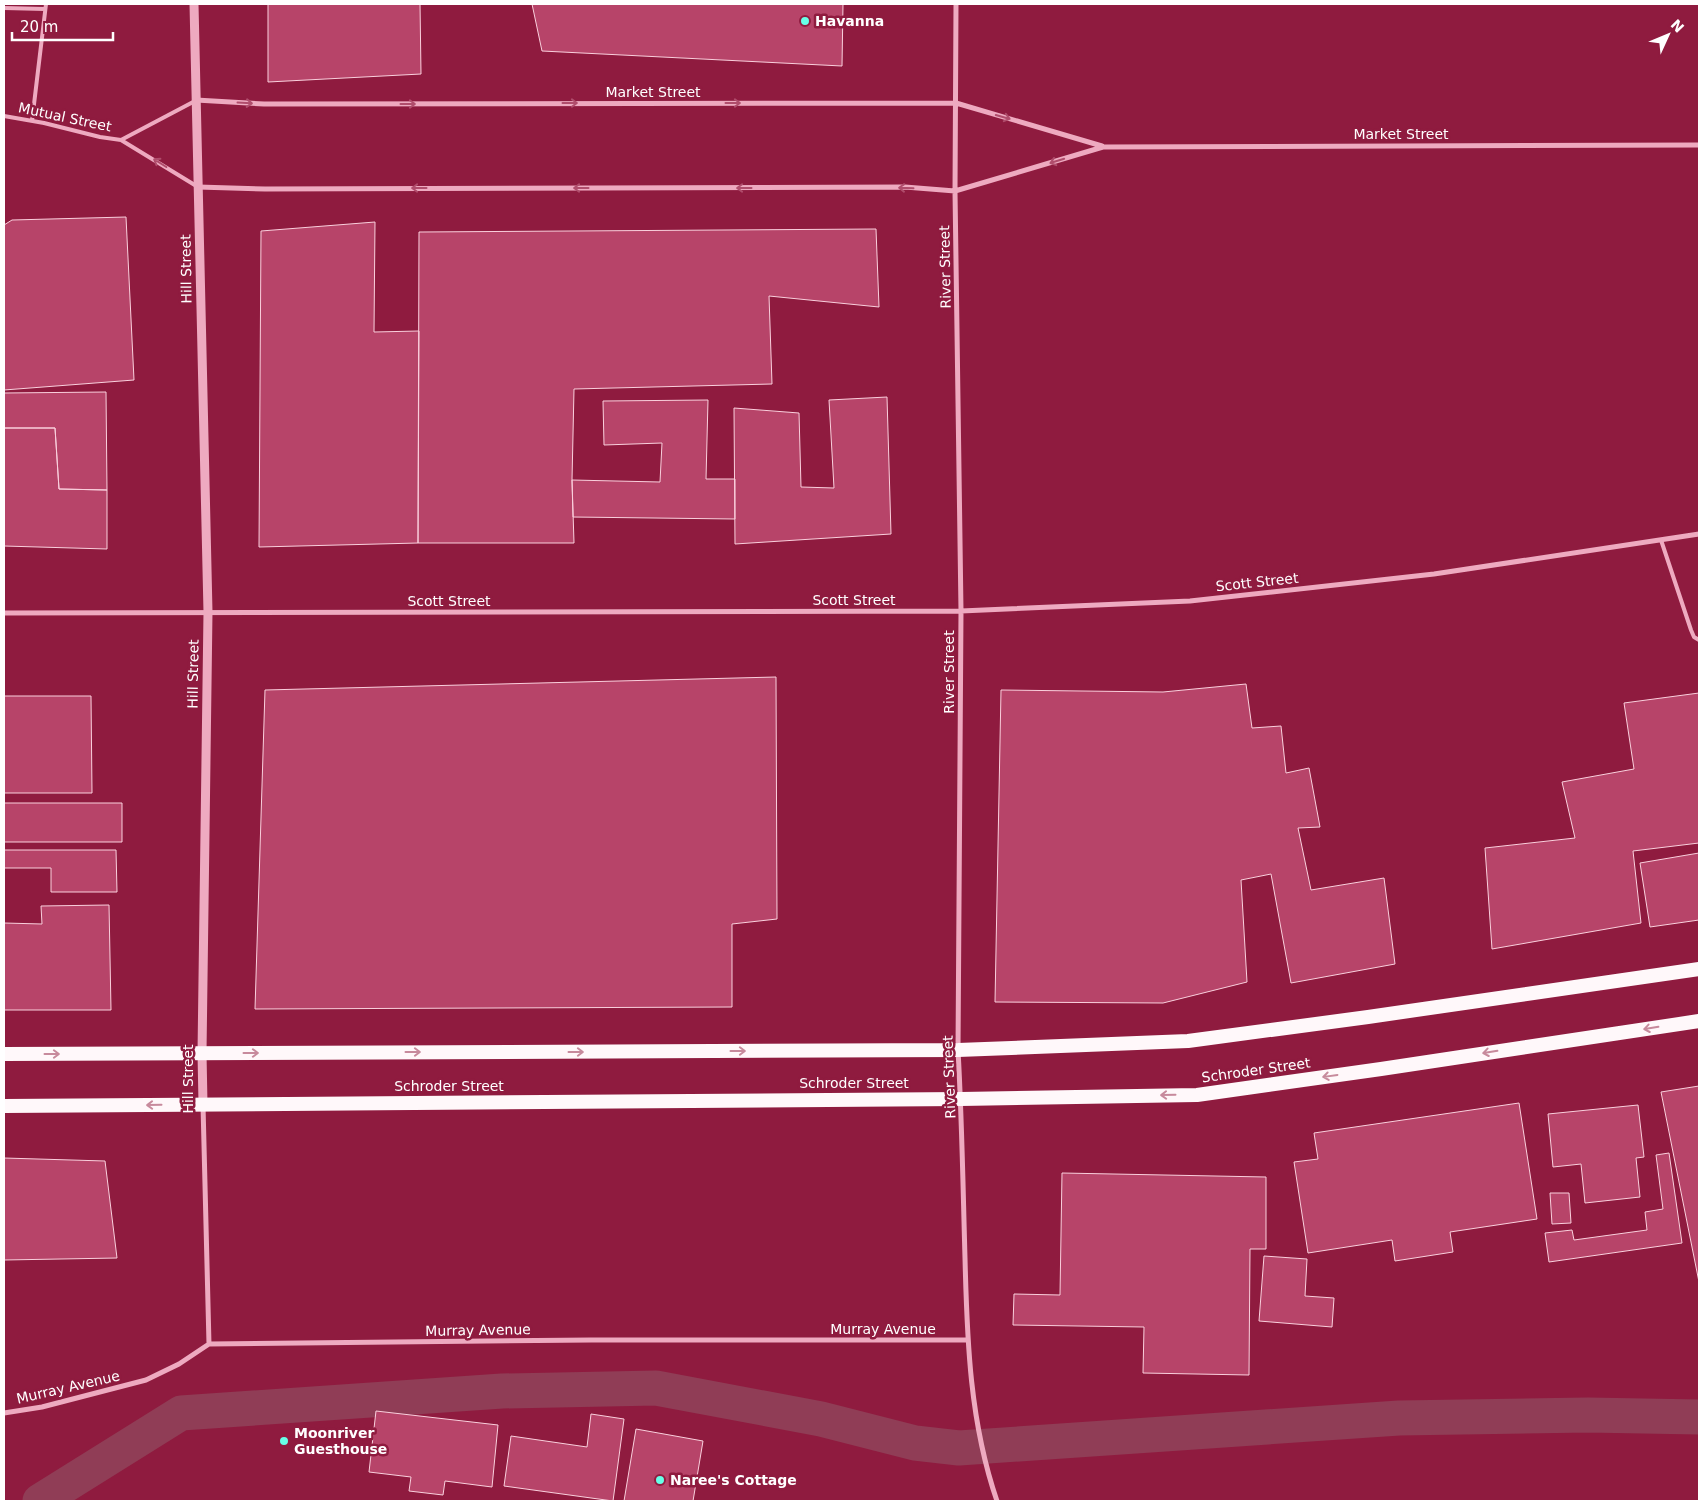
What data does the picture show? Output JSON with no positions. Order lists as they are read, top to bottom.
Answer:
{
  "streets": {
    "highway": ["Schroder Street"],
    "street": [
      "Market Street",
      "River Street",
      "Hill Street",
      "Scott Street",
      "Murray Avenue"
    ],
    "lane": ["Mutual Street"]
  },
  "crossings": [
    ["Market Street", "Mutual Street"],
    ["Market Street", "River Street"],
    ["Market Street", "Hill Street"],
    ["Mutual Street", "Hill Street"],
    ["River Street", "Scott Street"],
    ["River Street", "Schroder Street"],
    ["River Street", "Murray Avenue"],
    ["Hill Street", "Scott Street"],
    ["Hill Street", "Schroder Street"],
    ["Hill Street", "Murray Avenue"]
  ],
  "places": ["Havanna", "Moonriver Guesthouse", "Naree's Cottage"],
  "scale_bar": "20 m",
  "north": "top right"
}
